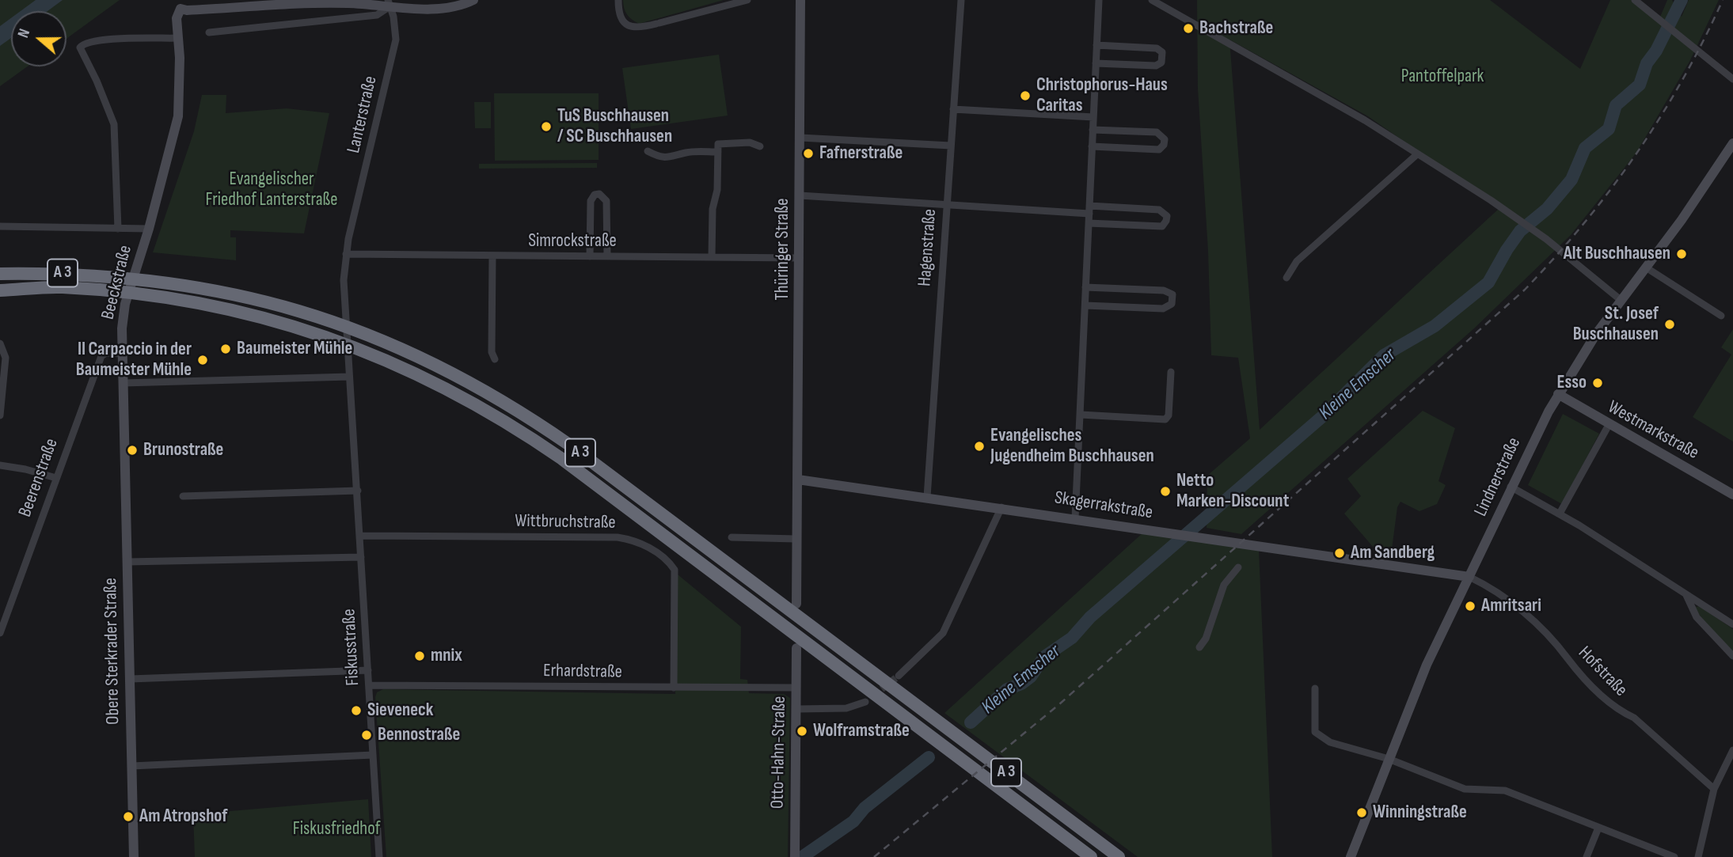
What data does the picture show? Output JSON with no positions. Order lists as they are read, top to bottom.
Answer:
{
  "streets": {
    "highway": ["A 3"],
    "street": [
      "Lanterstraße",
      "Simrockstraße",
      "Hagenstraße",
      "Thüringer Straße",
      "Beeckstraße",
      "Westmarkstraße",
      "Lindnerstraße",
      "Beerenstraße",
      "Skagerrakstraße",
      "Wittbruchstraße",
      "Fiskusstraße",
      "Obere Sterkrader Straße",
      "Erhardstraße",
      "Hofstraße",
      "Otto-Hahn-Straße"
    ]
  },
  "crossings": [
    ["Lanterstraße", "Simrockstraße"],
    ["Lanterstraße", "Fiskusstraße"],
    ["Simrockstraße", "Thüringer Straße"],
    ["Hagenstraße", "Skagerrakstraße"],
    ["Thüringer Straße", "Skagerrakstraße"],
    ["A 3", "Otto-Hahn-Straße"],
    ["Beeckstraße", "Beerenstraße"],
    ["Beeckstraße", "Obere Sterkrader Straße"],
    ["Westmarkstraße", "Lindnerstraße"],
    ["Lindnerstraße", "Skagerrakstraße"],
    ["Lindnerstraße", "Hofstraße"],
    ["Skagerrakstraße", "Hofstraße"],
    ["Wittbruchstraße", "Fiskusstraße"],
    ["Wittbruchstraße", "Erhardstraße"],
    ["Fiskusstraße", "Erhardstraße"],
    ["Erhardstraße", "Otto-Hahn-Straße"]
  ],
  "water": ["Kleine Emscher"],
  "parks": ["Pantoffelpark", "Evangelischer Friedhof Lanterstraße", "Fiskusfriedhof"],
  "places": [
    "Bachstraße",
    "Christophorus-Haus Caritas",
    "TuS Buschhausen / SC Buschhausen",
    "Fafnerstraße",
    "Alt Buschhausen",
    "St. Josef Buschhausen",
    "Baumeister Mühle",
    "Il Carpaccio in der Baumeister Mühle",
    "Esso",
    "Evangelisches Jugendheim Buschhausen",
    "Brunostraße",
    "Netto Marken-Discount",
    "Am Sandberg",
    "Amritsari",
    "mnix",
    "Sieveneck",
    "Wolframstraße",
    "Bennostraße",
    "Winningstraße",
    "Am Atropshof"
  ],
  "north": "left"
}
